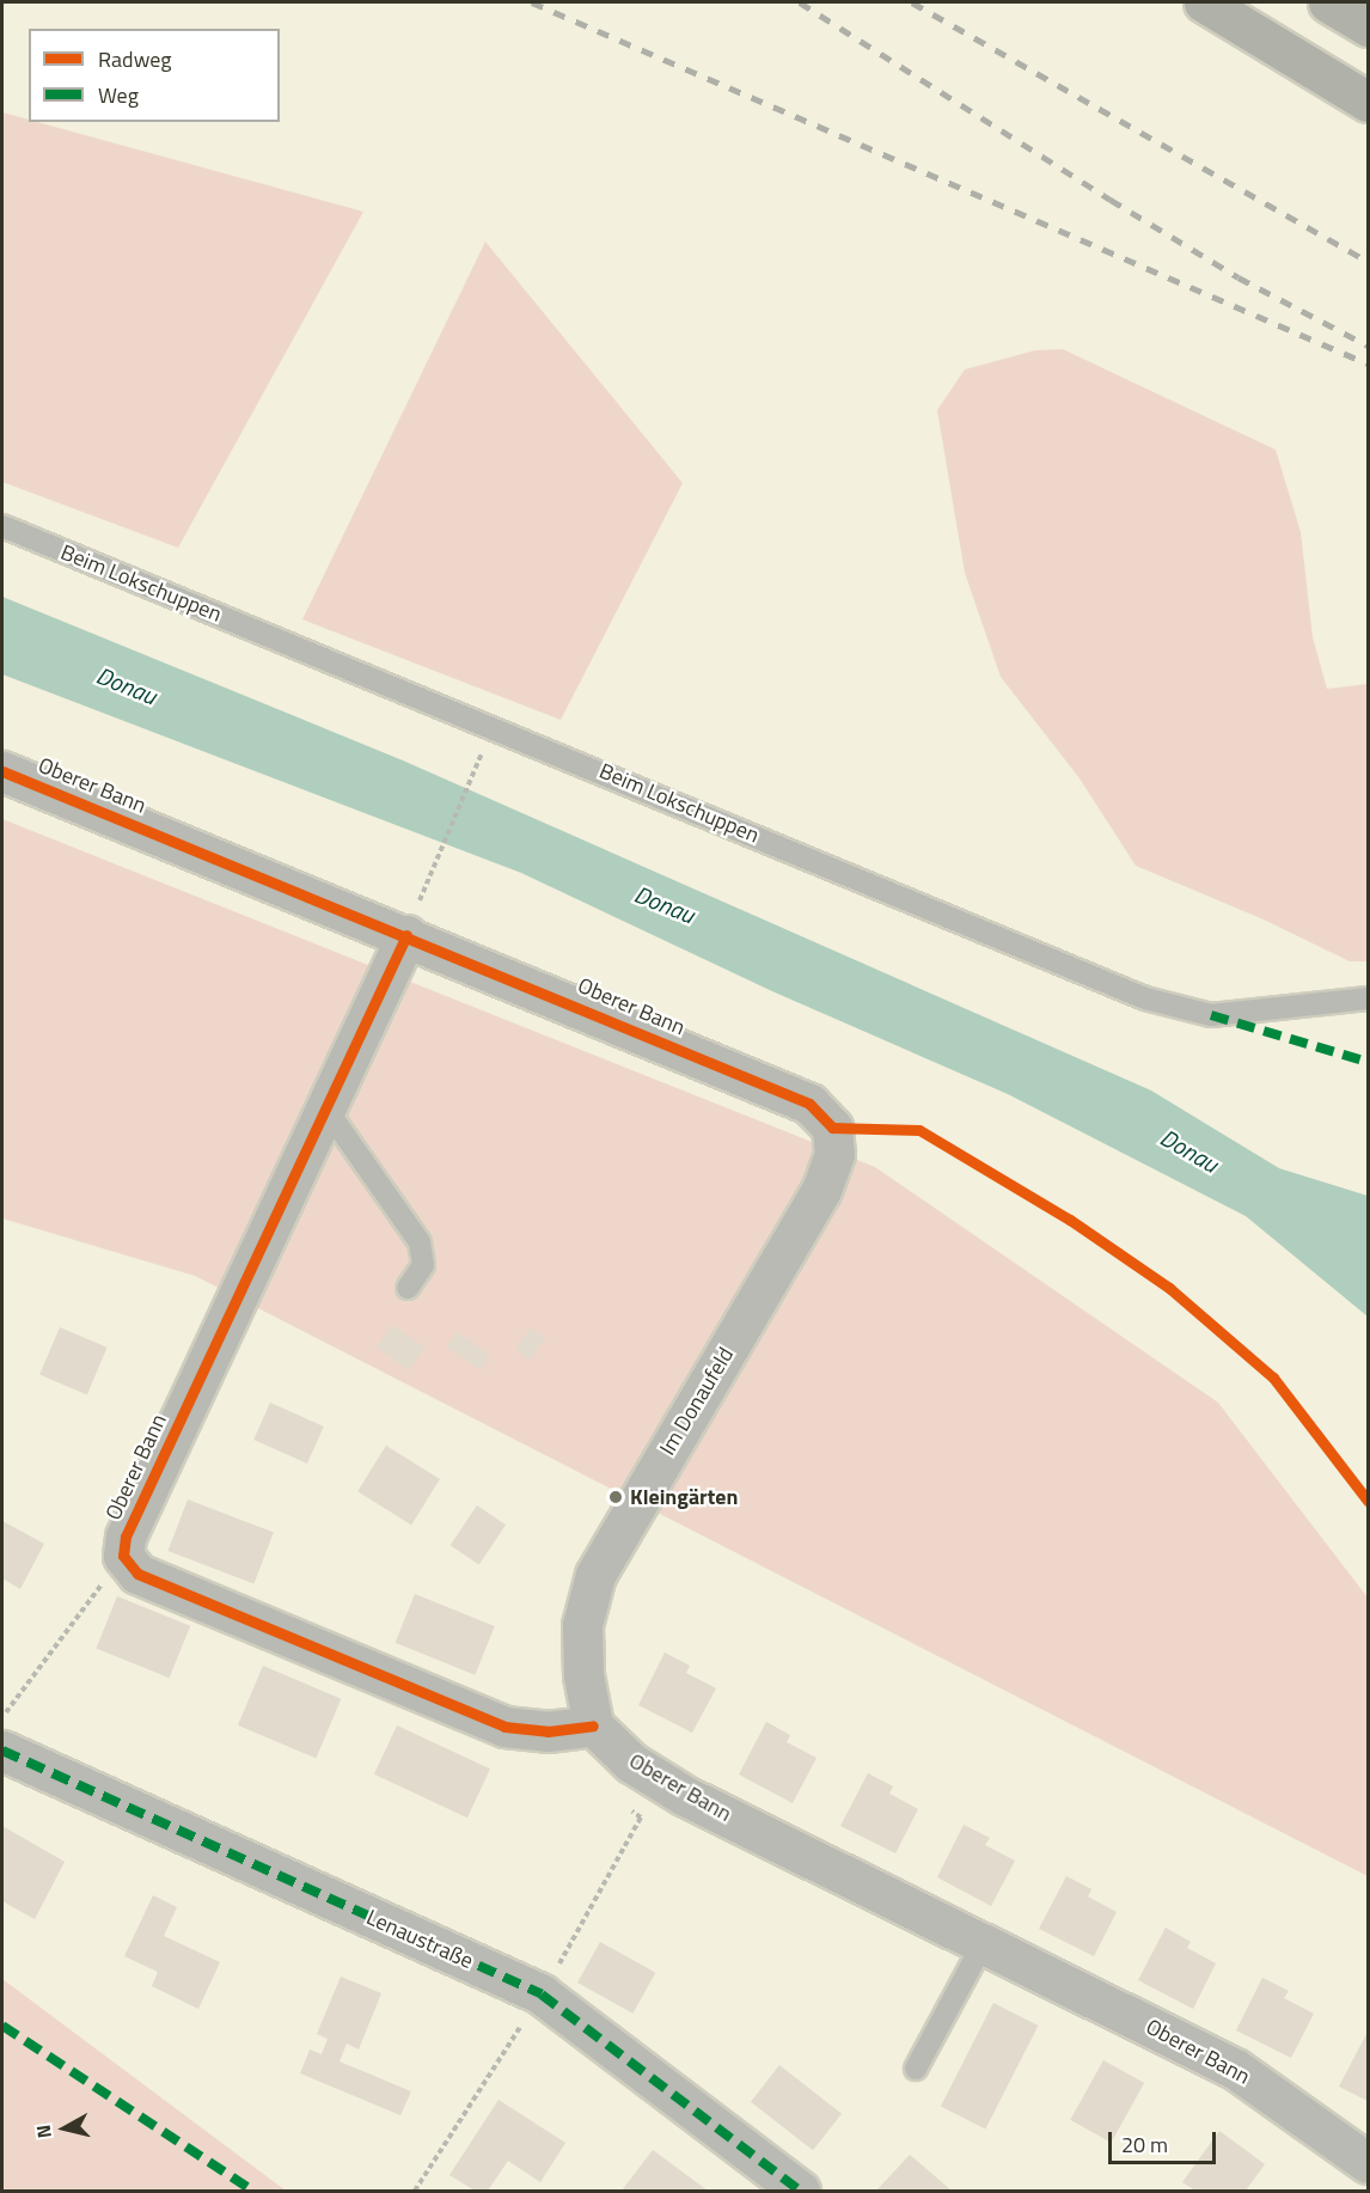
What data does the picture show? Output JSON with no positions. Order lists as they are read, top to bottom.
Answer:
{
  "streets": {
    "street": ["Oberer Bann", "Im Donaufeld", "Lenaustraße"],
    "lane": ["Beim Lokschuppen"]
  },
  "crossings": [
    ["Oberer Bann", "Im Donaufeld"]
  ],
  "water": ["Donau"],
  "places": ["Kleingärten"],
  "legend": ["Radweg", "Weg"],
  "scale_bar": "20 m",
  "north": "left"
}
